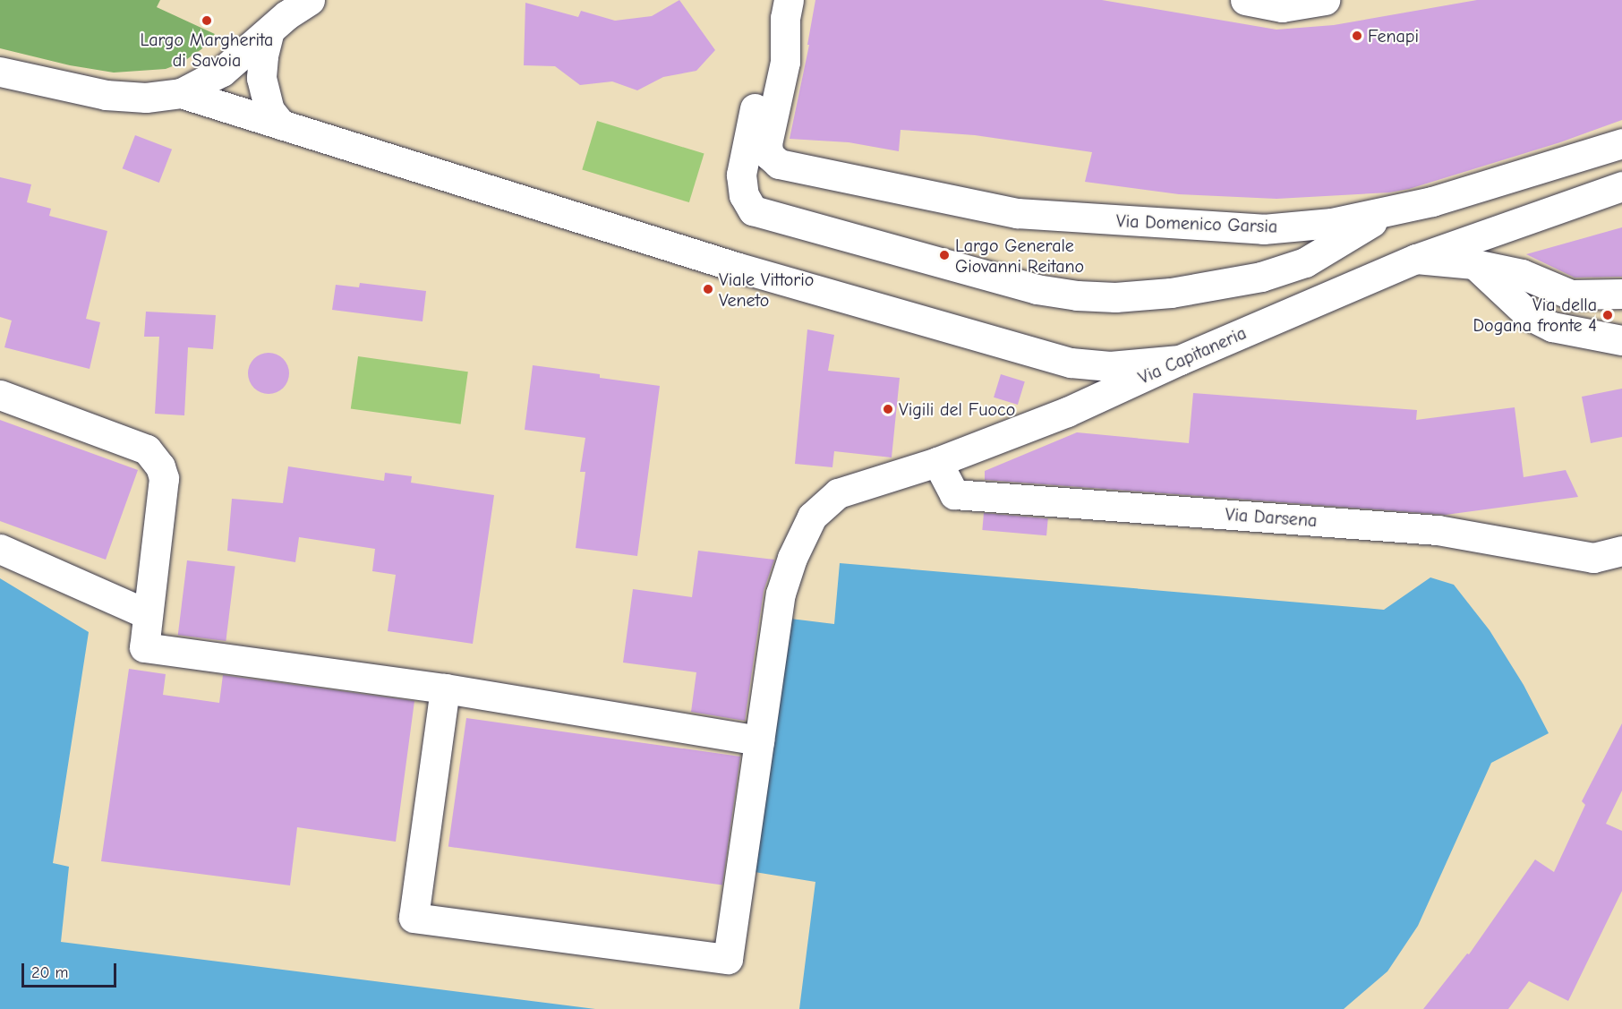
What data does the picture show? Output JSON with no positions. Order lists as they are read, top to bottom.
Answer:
{
  "streets": {
    "street": ["Via Domenico Garsia", "Via Capitaneria", "Via Darsena"]
  },
  "crossings": [
    ["Via Capitaneria", "Via Darsena"]
  ],
  "places": [
    "Largo Margherita di Savoia",
    "Fenapi",
    "Largo Generale Giovanni Reitano",
    "Viale Vittorio Veneto",
    "Via della Dogana fronte 4",
    "Vigili del Fuoco"
  ],
  "scale_bar": "20 m"
}
